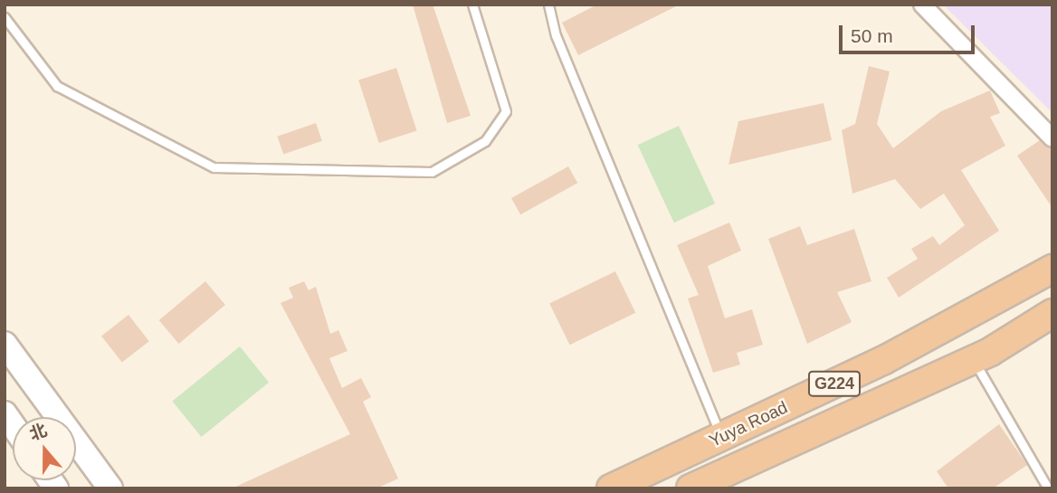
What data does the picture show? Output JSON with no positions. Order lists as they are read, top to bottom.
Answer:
{
  "streets": {
    "highway": ["G224", "Yuya Road"]
  },
  "scale_bar": "50 m",
  "north": "top"
}
